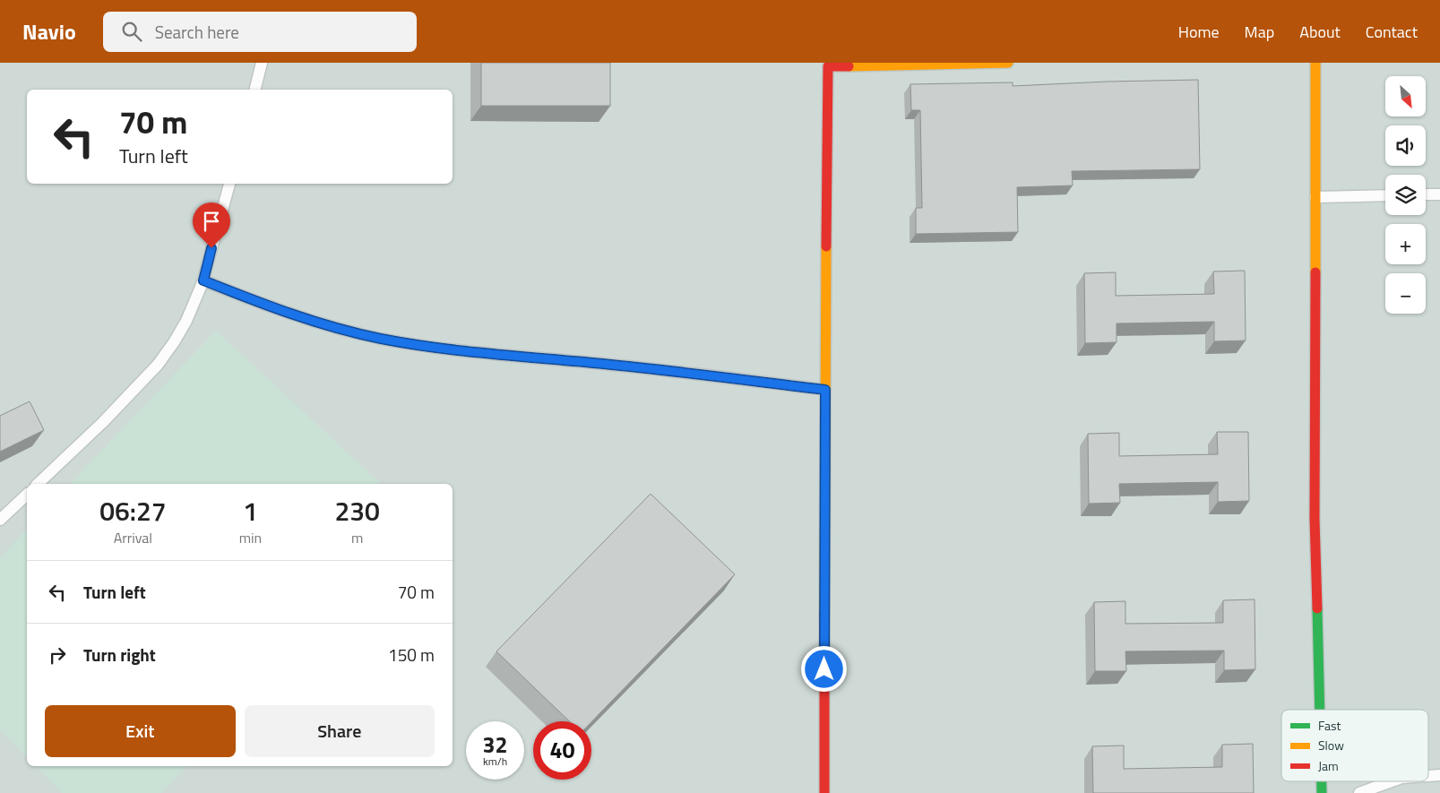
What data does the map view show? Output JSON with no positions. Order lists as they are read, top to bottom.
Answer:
{
  "legend": ["Fast", "Slow", "Jam"],
  "north": "bottom right",
  "page": {
    "header": "Navio",
    "search": "Search here",
    "nav": [
      "Home",
      "Map",
      "About",
      "Contact"
    ],
    "map_buttons": ["+", "−"],
    "turn": ["70 m", "Turn left"],
    "eta": [
      "06:27",
      "Arrival",
      "1",
      "min",
      "230",
      "m"
    ],
    "list": [
      {
        "name": "Turn left",
        "value": "70 m"
      },
      {
        "name": "Turn right",
        "value": "150 m"
      }
    ],
    "buttons": ["Exit", "Share"],
    "speed": "32 km/h",
    "limit": "40"
  }
}
